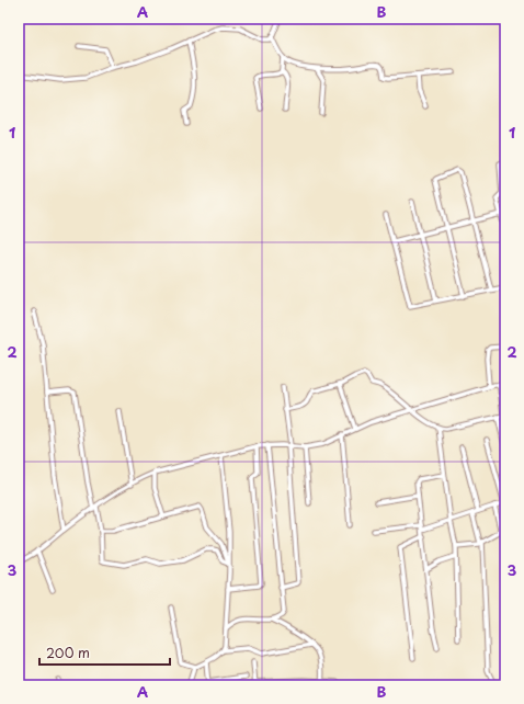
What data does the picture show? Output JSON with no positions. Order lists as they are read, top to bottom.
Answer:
{
  "scale_bar": "200 m",
  "grid": {
    "columns": ["A", "B"],
    "rows": ["1", "2", "3"]
  }
}
